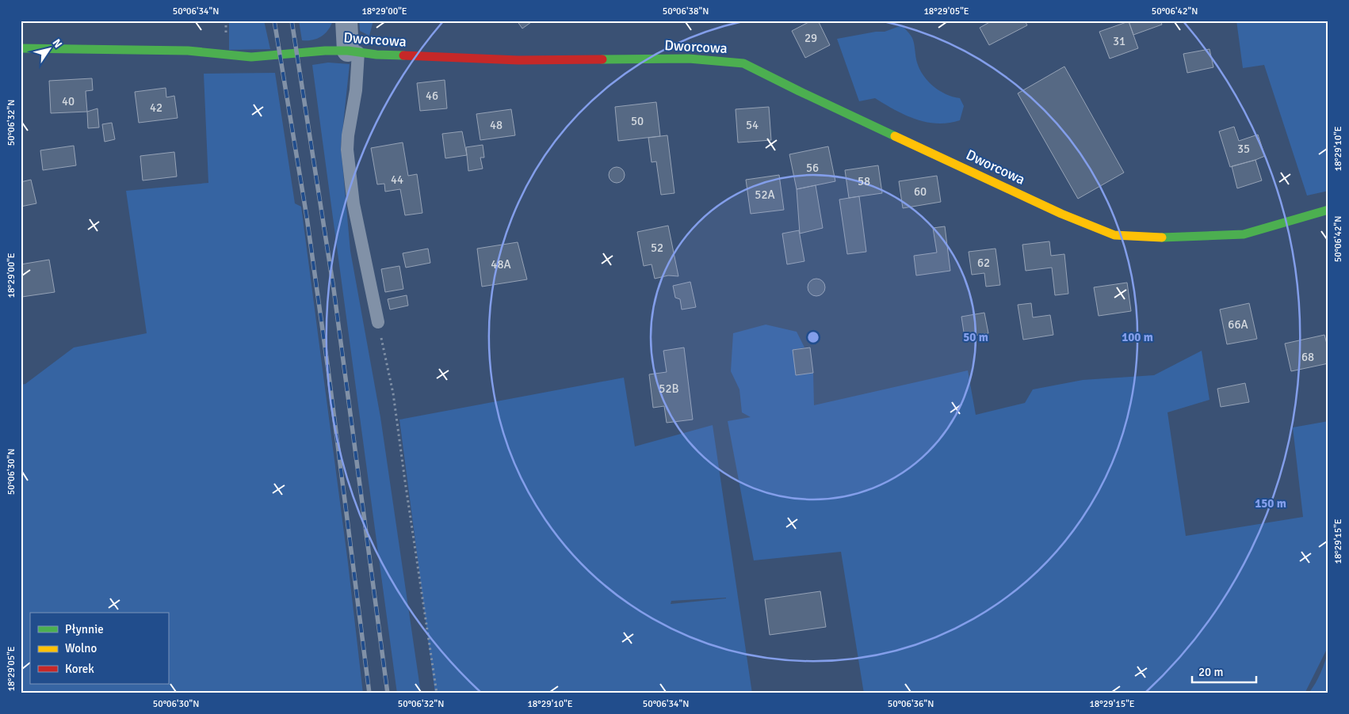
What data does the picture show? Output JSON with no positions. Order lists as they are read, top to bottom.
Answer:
{
  "streets": {
    "street": ["Dworcowa"]
  },
  "house_numbers": [
    "29",
    "31",
    "46",
    "40",
    "42",
    "50",
    "48",
    "54",
    "35",
    "56",
    "44",
    "58",
    "60",
    "52A",
    "52",
    "62",
    "48A",
    "66A",
    "68",
    "52B"
  ],
  "legend": ["Płynnie", "Wolno", "Korek"],
  "scale_bar": "20 m",
  "north": "top right",
  "coordinates": [
    "50°06'34\"N",
    "18°29'00\"E",
    "50°06'38\"N",
    "18°29'05\"E",
    "50°06'42\"N",
    "50°06'32\"N",
    "18°29'10\"E",
    "50°06'30\"N",
    "18°29'15\"E",
    "50°06'36\"N"
  ],
  "rings": ["50 m", "100 m", "150 m"]
}
